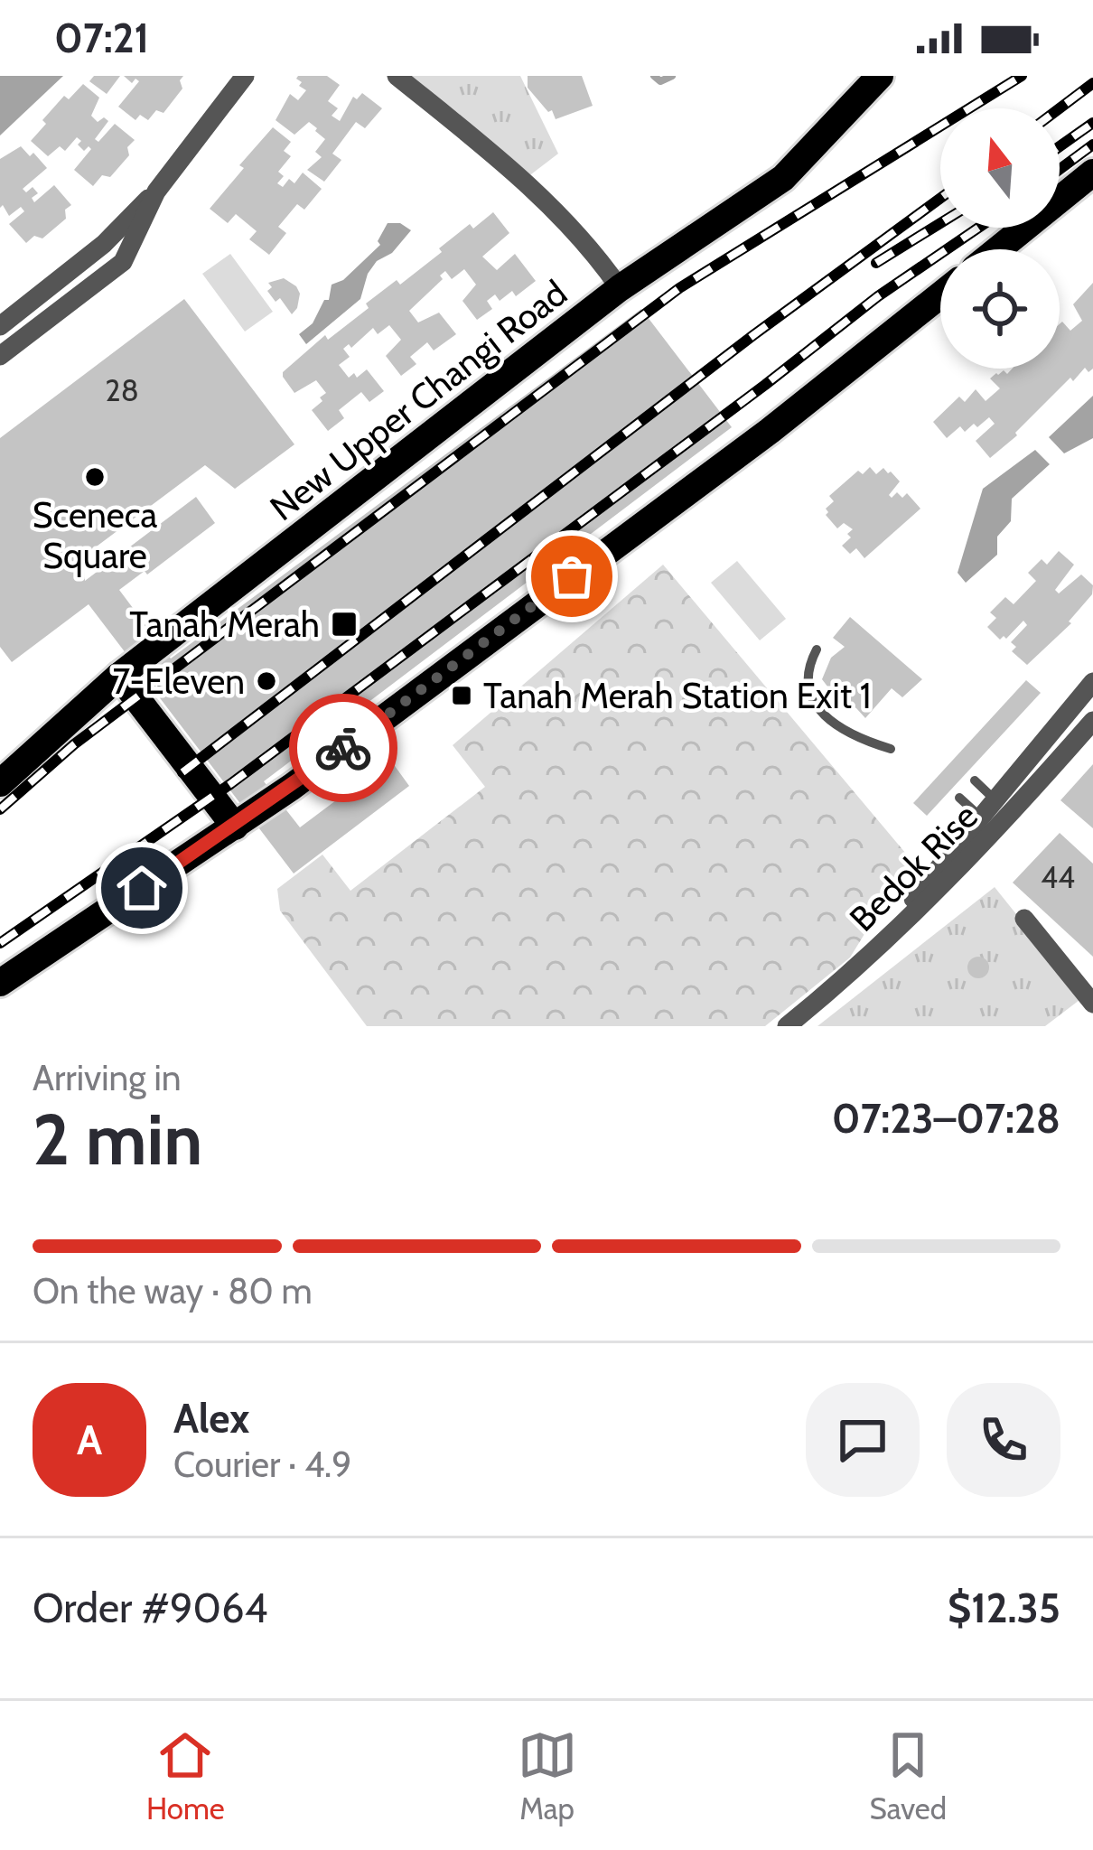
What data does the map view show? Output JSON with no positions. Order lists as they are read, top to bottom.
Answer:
{
  "streets": {
    "main road": ["New Upper Changi Road"],
    "street": ["Bedok Rise"]
  },
  "places": {
    "other": ["Sceneca Square", "7-Eleven"],
    "transit": ["Tanah Merah", "Tanah Merah Station Exit 1"]
  },
  "house_numbers": ["28", "44"],
  "north": "top",
  "page": {
    "status": "07:21",
    "heading": ["2 min", "Arriving in", "07:23–07:28"],
    "panel": [
      "Alex",
      "Courier · 4.9",
      "Order #9064",
      "$12.35"
    ],
    "bar": "On the way · 80 m",
    "round": "A",
    "tabs": ["Home", "Map", "Saved"]
  }
}
